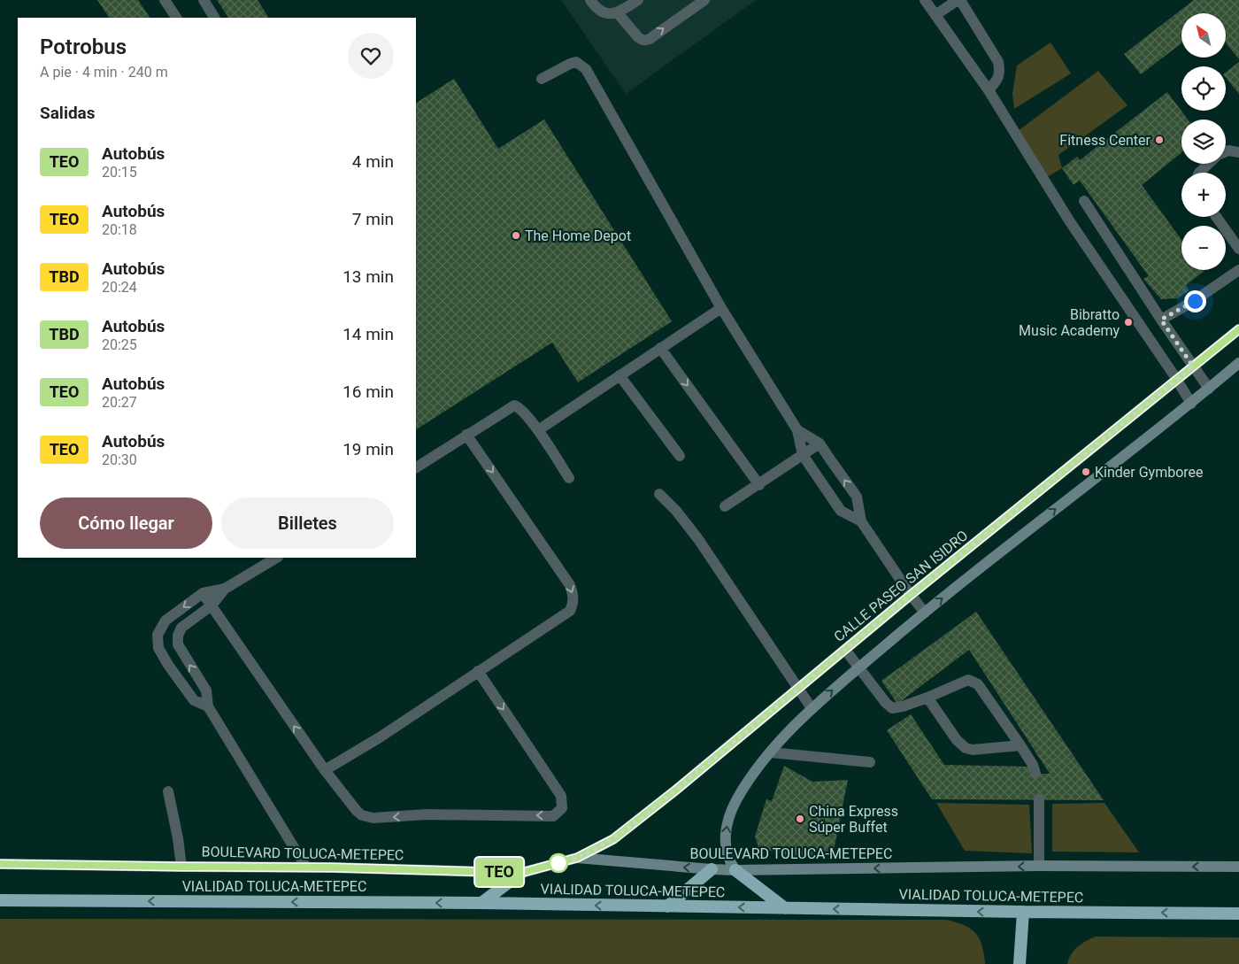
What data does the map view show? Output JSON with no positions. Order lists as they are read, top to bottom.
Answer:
{
  "streets": {
    "highway": ["VIALIDAD TOLUCA-METEPEC"],
    "main road": ["CALLE PASEO SAN ISIDRO", "BOULEVARD TOLUCA-METEPEC"]
  },
  "crossings": [
    ["CALLE PASEO SAN ISIDRO", "BOULEVARD TOLUCA-METEPEC"]
  ],
  "one_way": ["BOULEVARD TOLUCA-METEPEC", "VIALIDAD TOLUCA-METEPEC"],
  "places": [
    "Fitness Center",
    "The Home Depot",
    "Bibratto Music Academy",
    "Kinder Gymboree",
    "China Express Súper Buffet"
  ],
  "lines": ["bus line TEO"],
  "north": "top left",
  "page": {
    "on_map": "TEO",
    "map_buttons": ["+", "−"],
    "heading": [
      ["Potrobus", "A pie · 4 min · 240 m"],
      "Salidas"
    ],
    "list": [
      {
        "mark": "TEO",
        "name": "Autobús",
        "note": "20:15",
        "value": "4 min"
      },
      {
        "mark": "TEO",
        "name": "Autobús",
        "note": "20:18",
        "value": "7 min"
      },
      {
        "mark": "TBD",
        "name": "Autobús",
        "note": "20:24",
        "value": "13 min"
      },
      {
        "mark": "TBD",
        "name": "Autobús",
        "note": "20:25",
        "value": "14 min"
      },
      {
        "mark": "TEO",
        "name": "Autobús",
        "note": "20:27",
        "value": "16 min"
      },
      {
        "mark": "TEO",
        "name": "Autobús",
        "note": "20:30",
        "value": "19 min"
      }
    ],
    "buttons": ["Cómo llegar", "Billetes"]
  }
}
